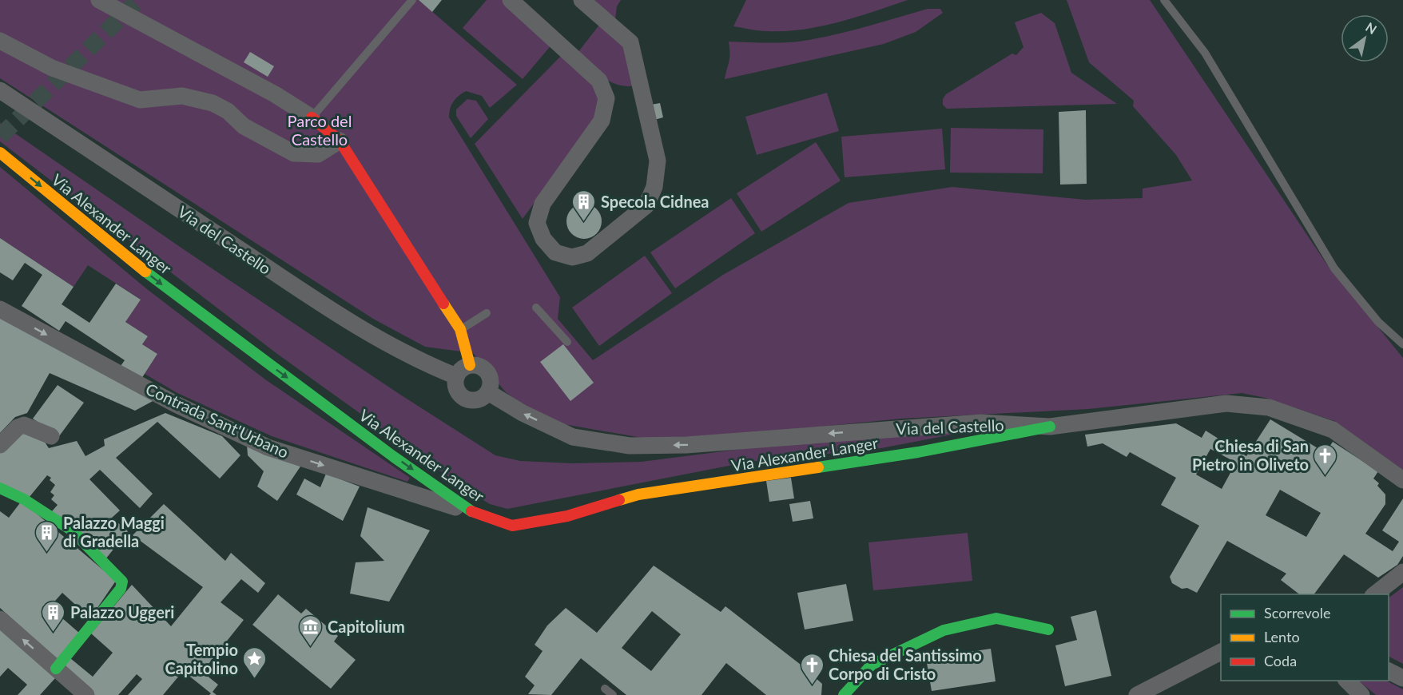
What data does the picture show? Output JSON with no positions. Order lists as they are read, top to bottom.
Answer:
{
  "streets": {
    "street": ["Via Alexander Langer", "Via del Castello", "Contrada Sant'Urbano"]
  },
  "crossings": [
    ["Via Alexander Langer", "Via del Castello"],
    ["Via Alexander Langer", "Contrada Sant'Urbano"]
  ],
  "one_way": ["Via Alexander Langer", "Via del Castello", "Contrada Sant'Urbano"],
  "parks": ["Parco del Castello"],
  "places": {
    "building": ["Specola Cidnea", "Palazzo Maggi di Gradella", "Palazzo Uggeri"],
    "church": ["Chiesa di San Pietro in Oliveto", "Chiesa del Santissimo Corpo di Cristo"],
    "museum": ["Capitolium"],
    "place": ["Tempio Capitolino"]
  },
  "legend": ["Scorrevole", "Lento", "Coda"],
  "north": "top right"
}
